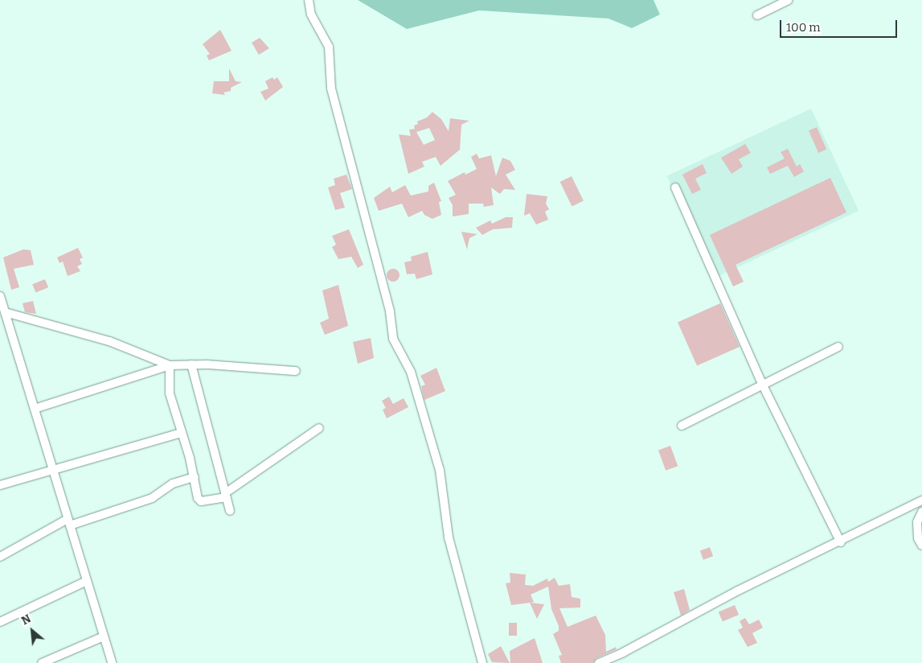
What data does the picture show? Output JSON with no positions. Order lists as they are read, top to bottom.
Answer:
{
  "scale_bar": "100 m",
  "north": "top left"
}
